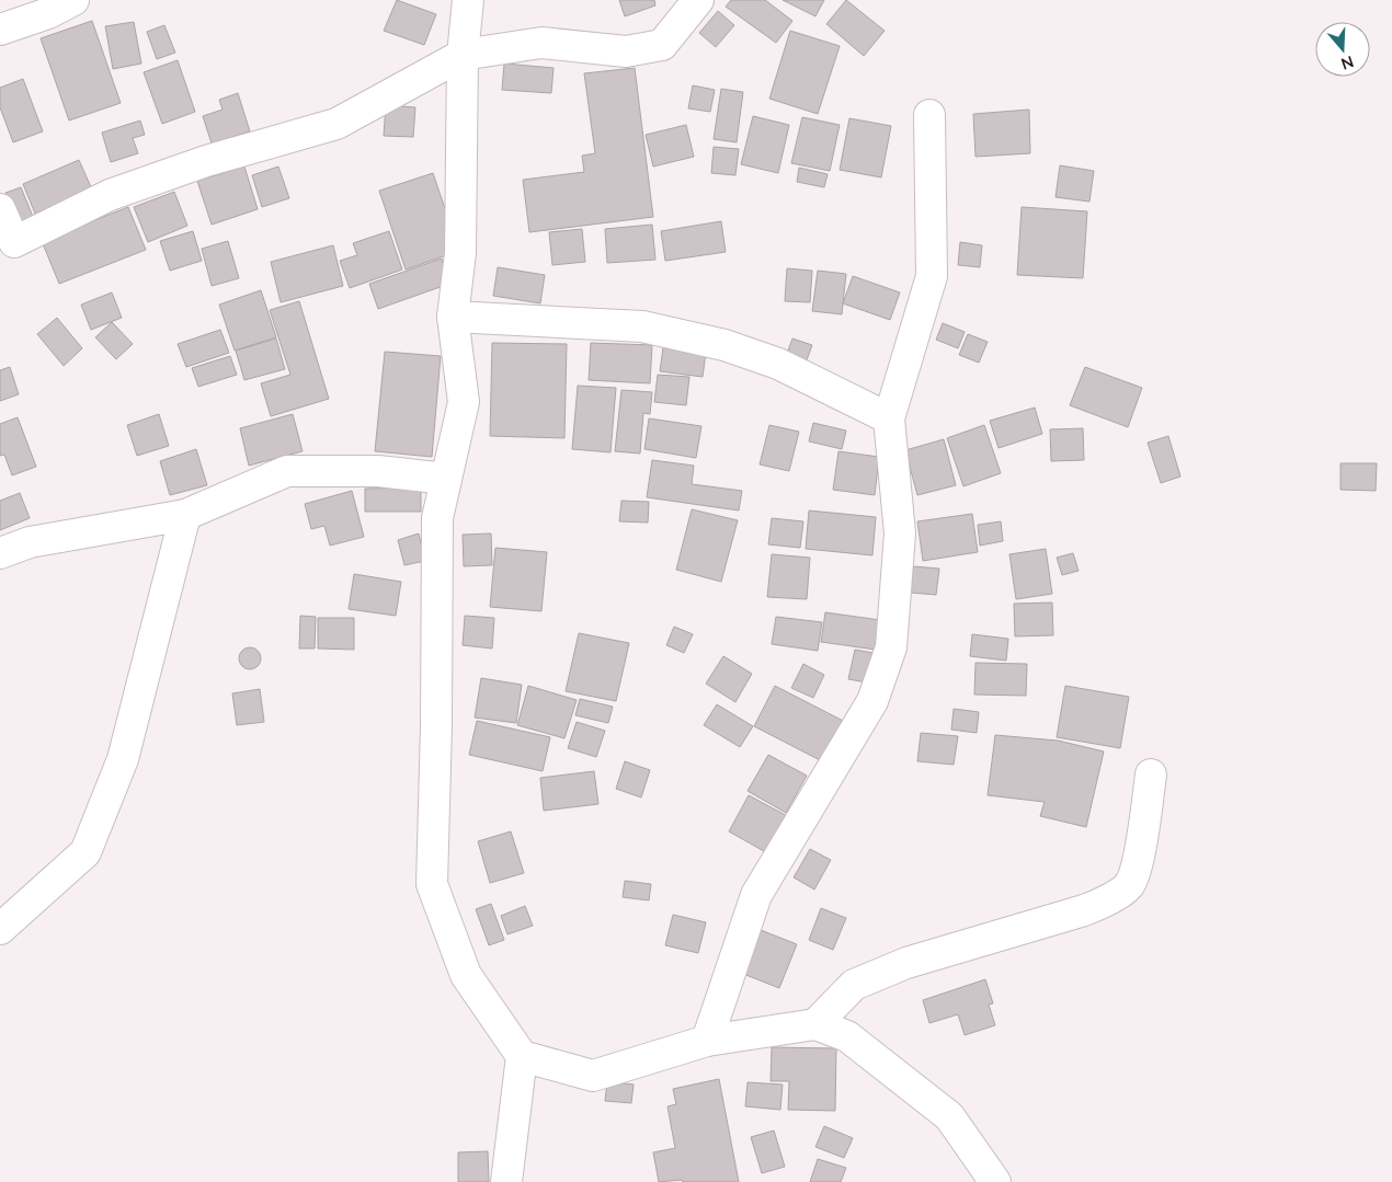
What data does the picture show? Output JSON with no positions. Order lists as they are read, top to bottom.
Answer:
{
  "north": "bottom"
}
